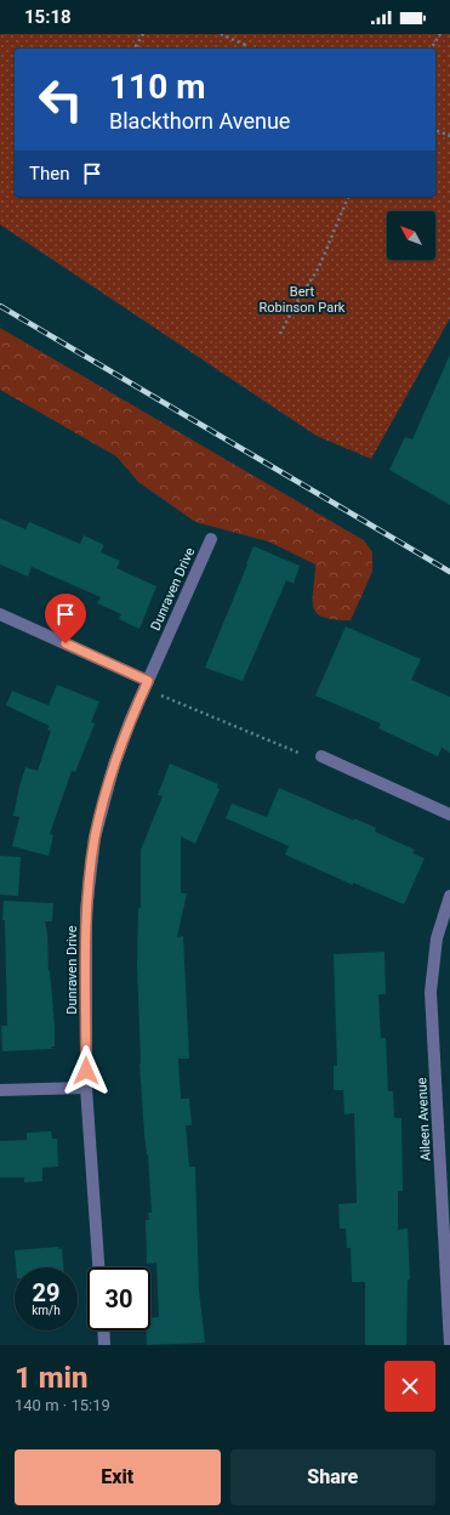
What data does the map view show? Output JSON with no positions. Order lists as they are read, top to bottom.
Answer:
{
  "streets": {
    "street": ["Dunraven Drive", "Aileen Avenue"]
  },
  "parks": ["Bert Robinson Park"],
  "north": "top left",
  "page": {
    "status": "15:18",
    "turn": ["110 m", "Blackthorn Avenue"],
    "then": "Then",
    "speed": "29 km/h",
    "limit": "30",
    "heading": ["1 min", "140 m · 15:19"],
    "buttons": ["Exit", "Share"]
  }
}
